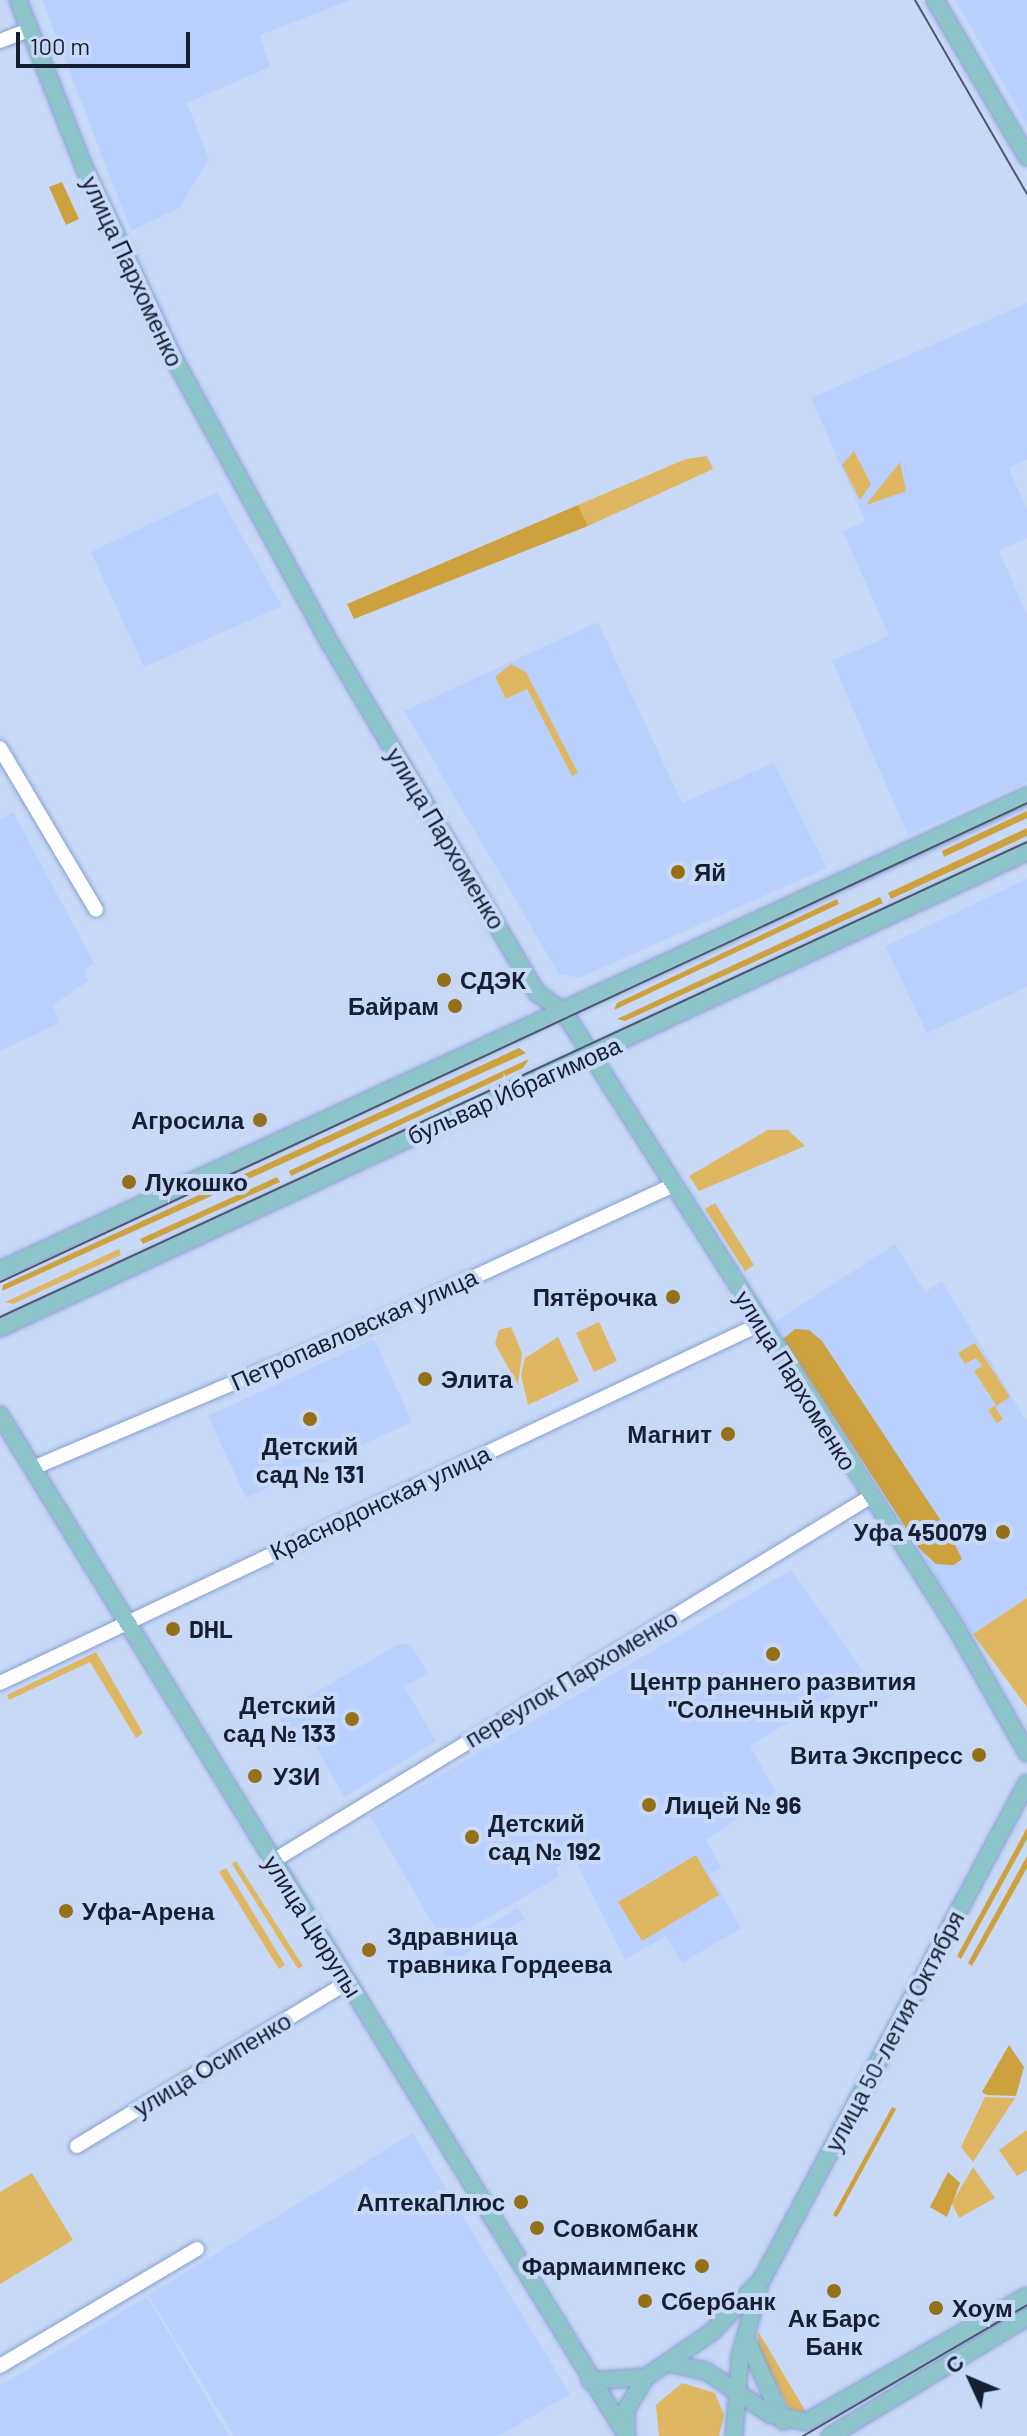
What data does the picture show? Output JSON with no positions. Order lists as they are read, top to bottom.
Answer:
{
  "streets": {
    "main road": [
      "улица Пархоменко",
      "бульвар Ибрагимова",
      "улица Цюрупы",
      "улица 50-летия Октября"
    ],
    "street": [
      "Петропавловская улица",
      "Краснодонская улица",
      "переулок Пархоменко",
      "улица Осипенко"
    ]
  },
  "crossings": [
    ["улица Пархоменко", "бульвар Ибрагимова"],
    ["улица Пархоменко", "Петропавловская улица"],
    ["улица Пархоменко", "Краснодонская улица"],
    ["улица Пархоменко", "переулок Пархоменко"],
    ["Петропавловская улица", "улица Цюрупы"],
    ["Краснодонская улица", "улица Цюрупы"],
    ["переулок Пархоменко", "улица Цюрупы"],
    ["улица Цюрупы", "улица Осипенко"]
  ],
  "places": [
    "Яй",
    "СДЭК",
    "Байрам",
    "Агросила",
    "Лукошко",
    "Пятёрочка",
    "Элита",
    "Детский сад № 131",
    "Магнит",
    "Уфа 450079",
    "DHL",
    "Центр раннего развития \"Солнечный круг\"",
    "Детский сад № 133",
    "Вита Экспресс",
    "УЗИ",
    "Лицей № 96",
    "Детский сад № 192",
    "Уфа-Арена",
    "Здравница травника Гордеева",
    "АптекаПлюс",
    "Совкомбанк",
    "Фармаимпекс",
    "Ак Барс Банк",
    "Сбербанк",
    "Хоум"
  ],
  "scale_bar": "100 m",
  "north": "top left"
}
